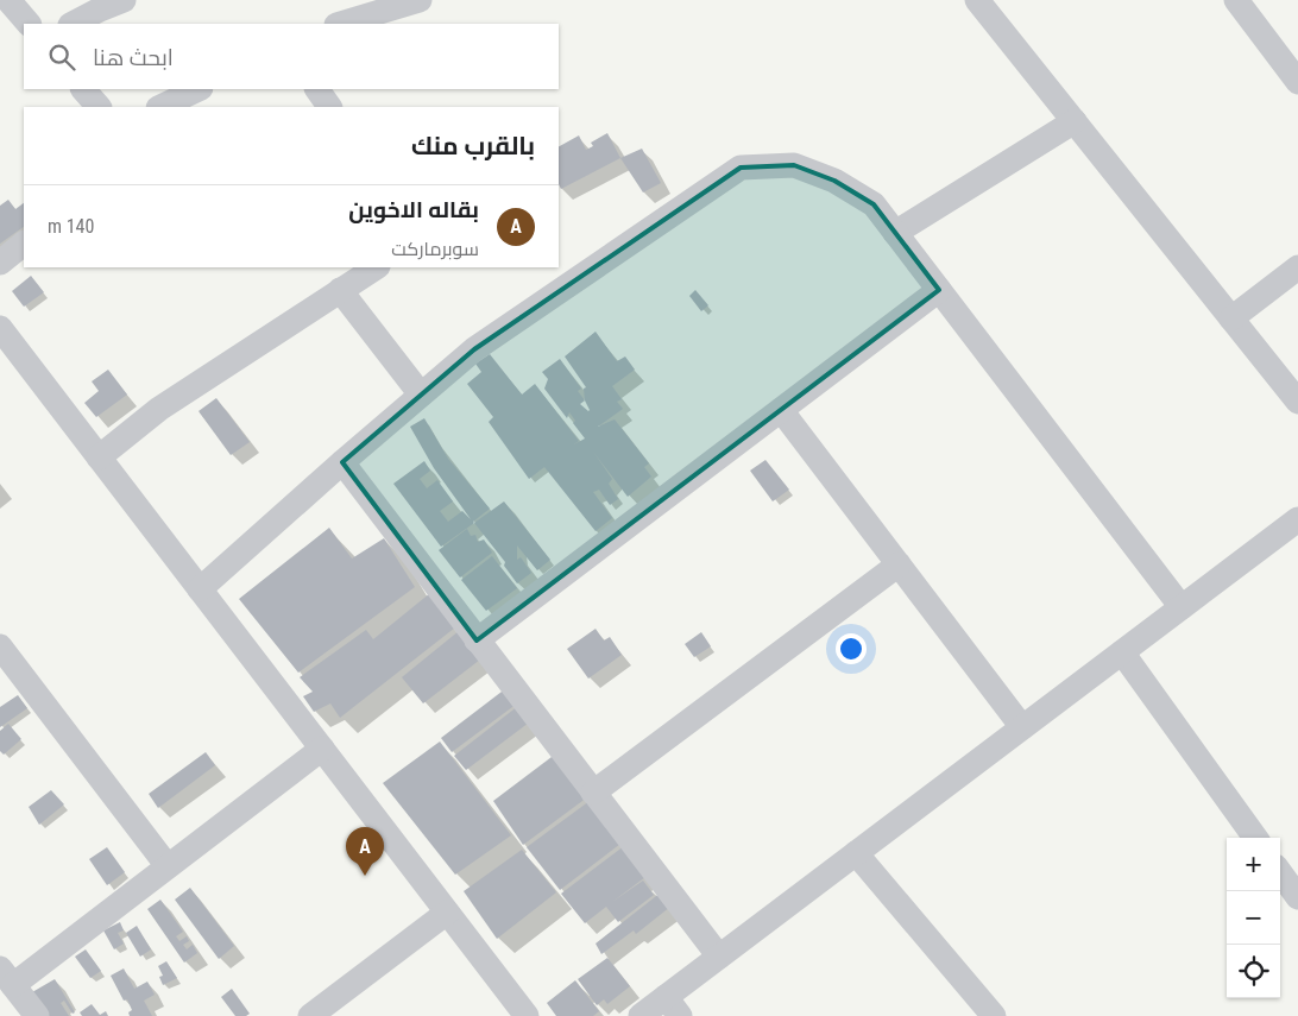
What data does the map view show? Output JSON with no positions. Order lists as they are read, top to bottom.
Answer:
{
  "page": {
    "search": "ابحث هنا",
    "heading": "بالقرب منك",
    "list": [
      {
        "mark": "A",
        "name": "بقاله الاخوين",
        "note": "سوبرماركت",
        "value": "140 m"
      }
    ],
    "pins": "A",
    "map_buttons": ["+", "−"]
  }
}
